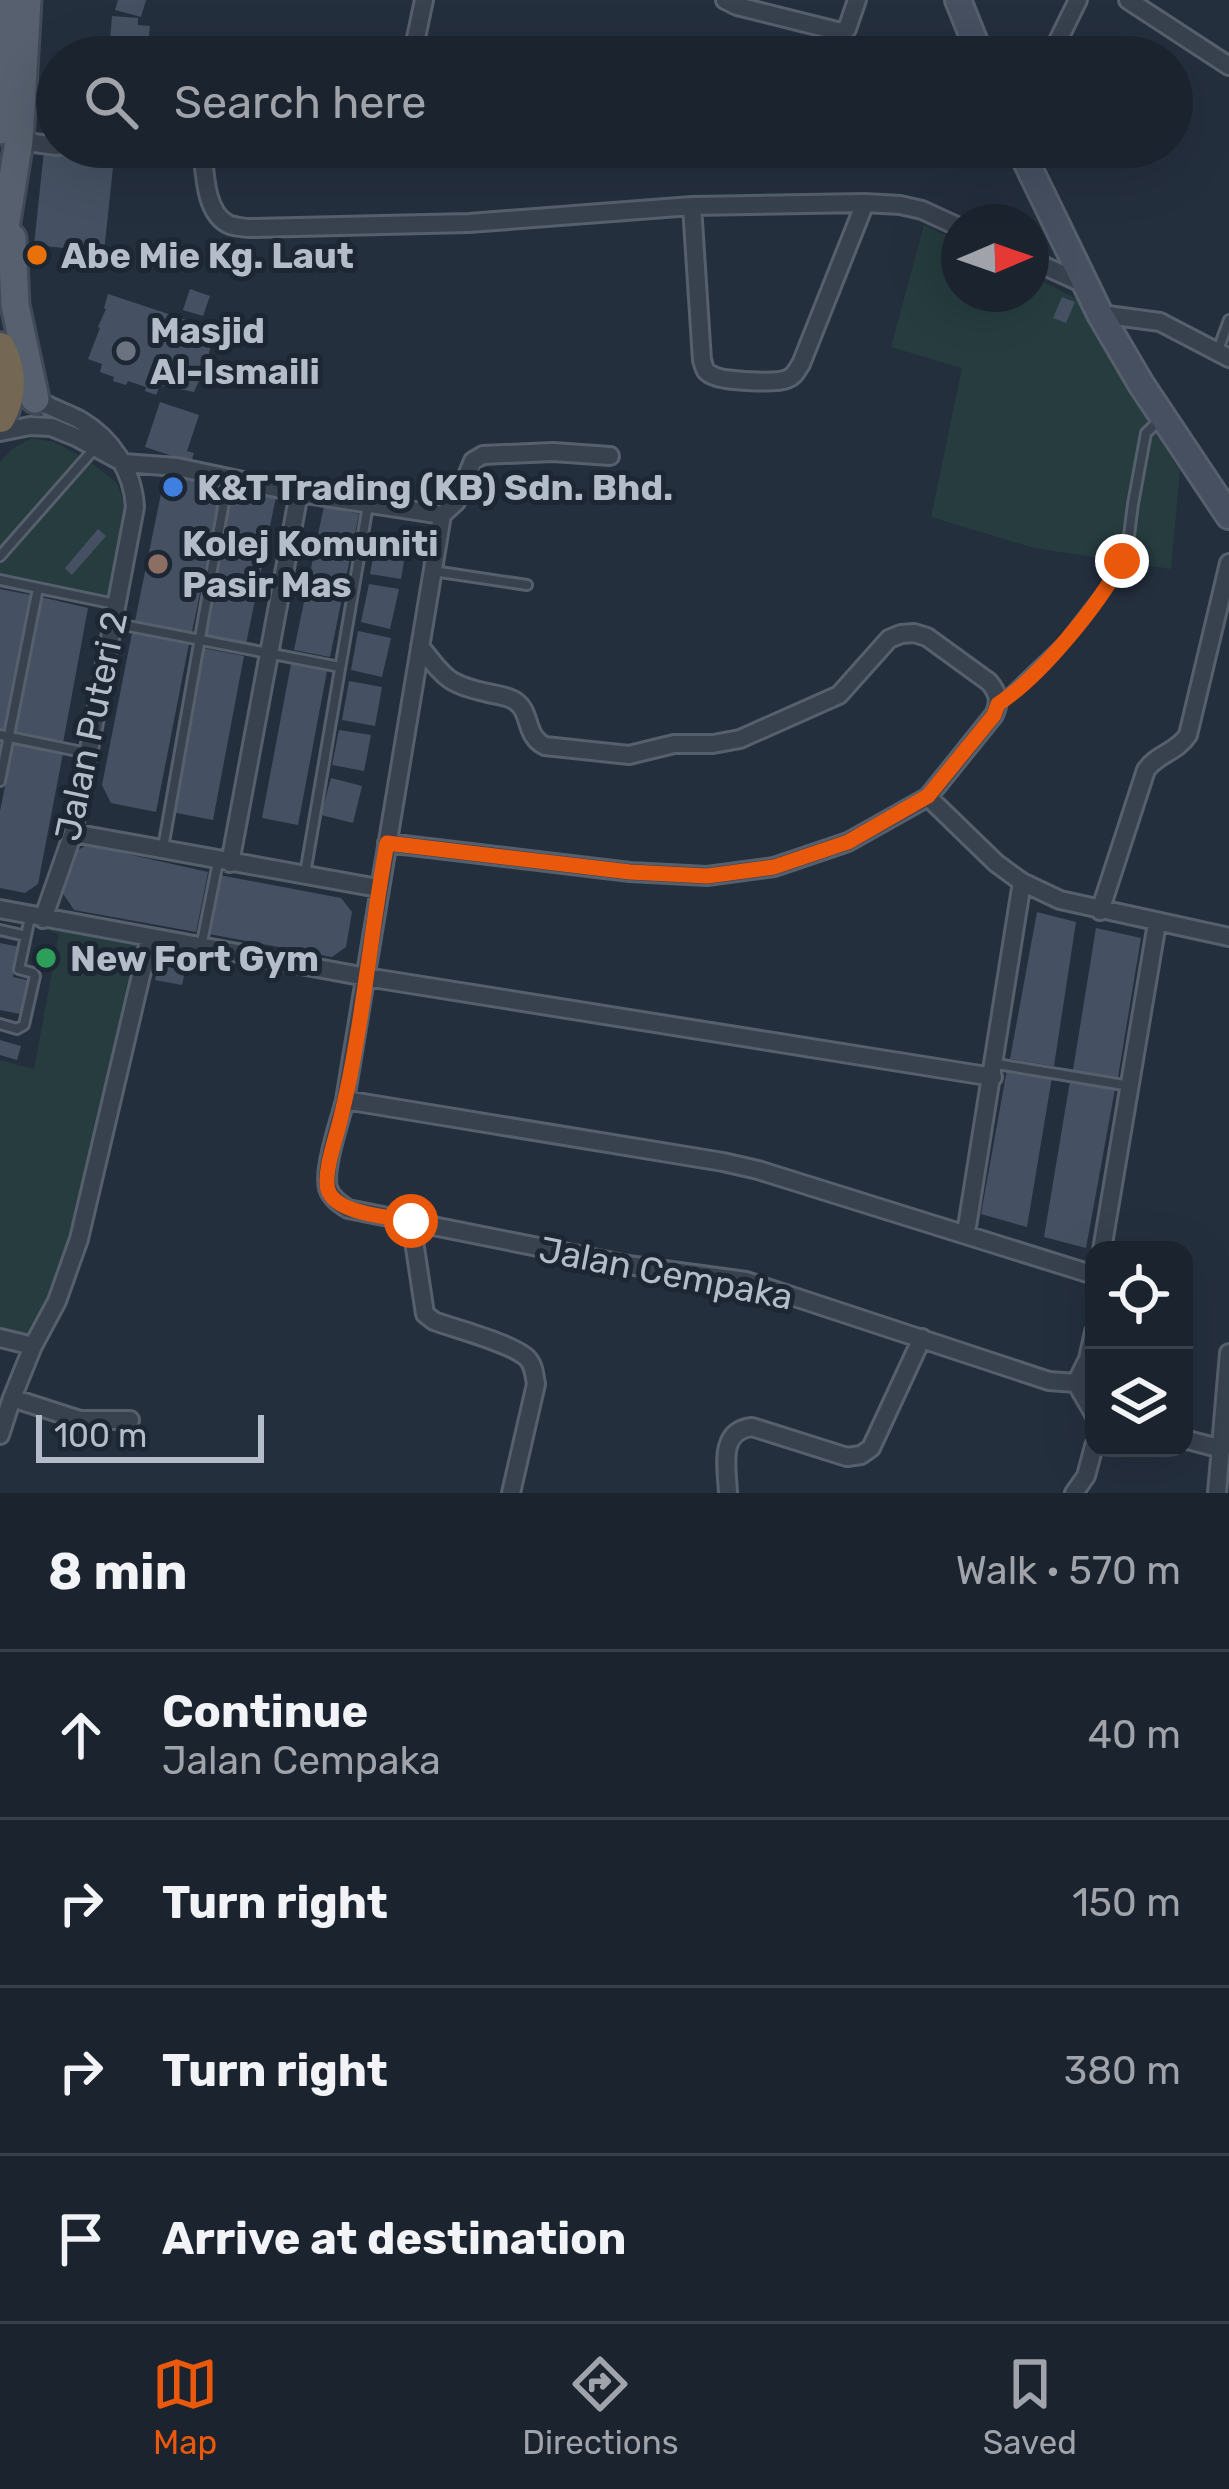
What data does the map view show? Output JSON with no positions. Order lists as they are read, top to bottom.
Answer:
{
  "streets": {
    "street": ["Jalan Puteri 2", "Jalan Cempaka"]
  },
  "places": [
    "Abe Mie Kg. Laut",
    "Masjid Al-Ismaili",
    "K&T Trading (KB) Sdn. Bhd.",
    "Kolej Komuniti Pasir Mas",
    "New Fort Gym"
  ],
  "scale_bar": "100 m",
  "north": "right",
  "page": {
    "search": "Search here",
    "scale": "100 m",
    "heading": ["8 min", "Walk · 570 m"],
    "list": [
      ["Continue", "Jalan Cempaka", "40 m"],
      ["Turn right", "150 m"],
      ["Turn right", "380 m"],
      "Arrive at destination"
    ],
    "nav": ["Map", "Directions", "Saved"]
  }
}
